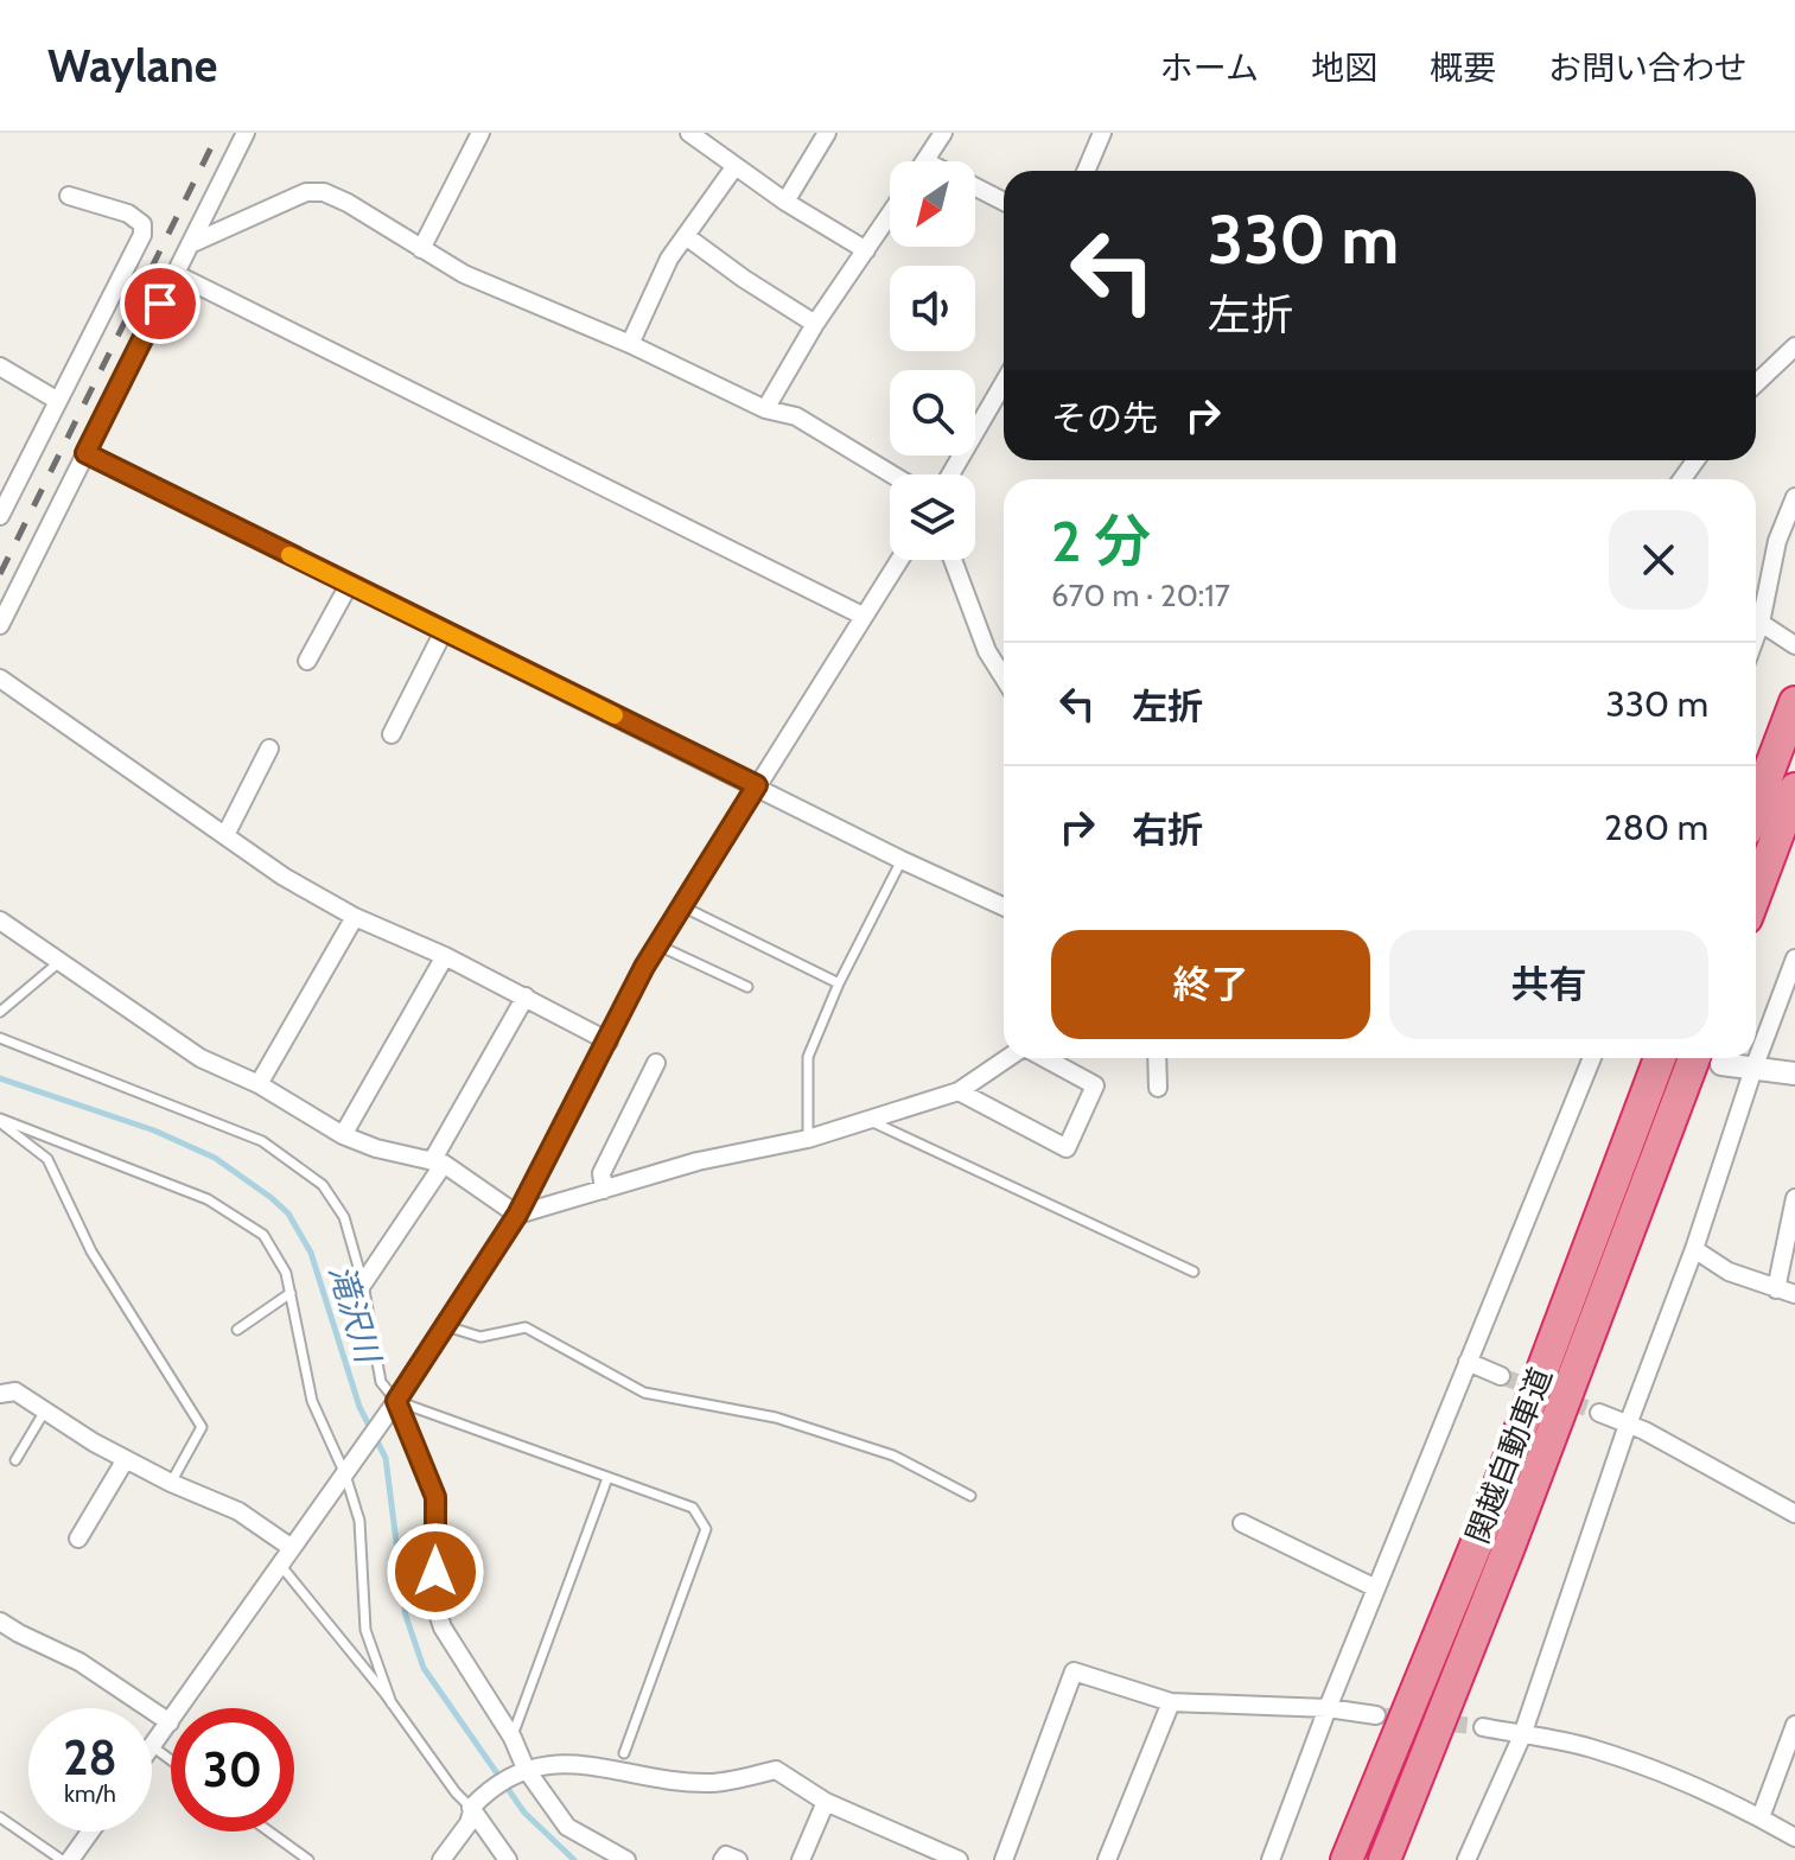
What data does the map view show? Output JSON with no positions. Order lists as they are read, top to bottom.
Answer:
{
  "streets": {
    "highway": ["関越自動車道"]
  },
  "water": ["滝沢川"],
  "north": "bottom left",
  "page": {
    "header": "Waylane",
    "nav": [
      "ホーム",
      "地図",
      "概要",
      "お問い合わせ"
    ],
    "turn": ["330 m", "左折"],
    "then": "その先",
    "heading": ["2 分", "670 m · 20:17"],
    "list": [
      {
        "name": "左折",
        "value": "330 m"
      },
      {
        "name": "右折",
        "value": "280 m"
      }
    ],
    "buttons": ["終了", "共有"],
    "speed": "28 km/h",
    "limit": "30"
  }
}
